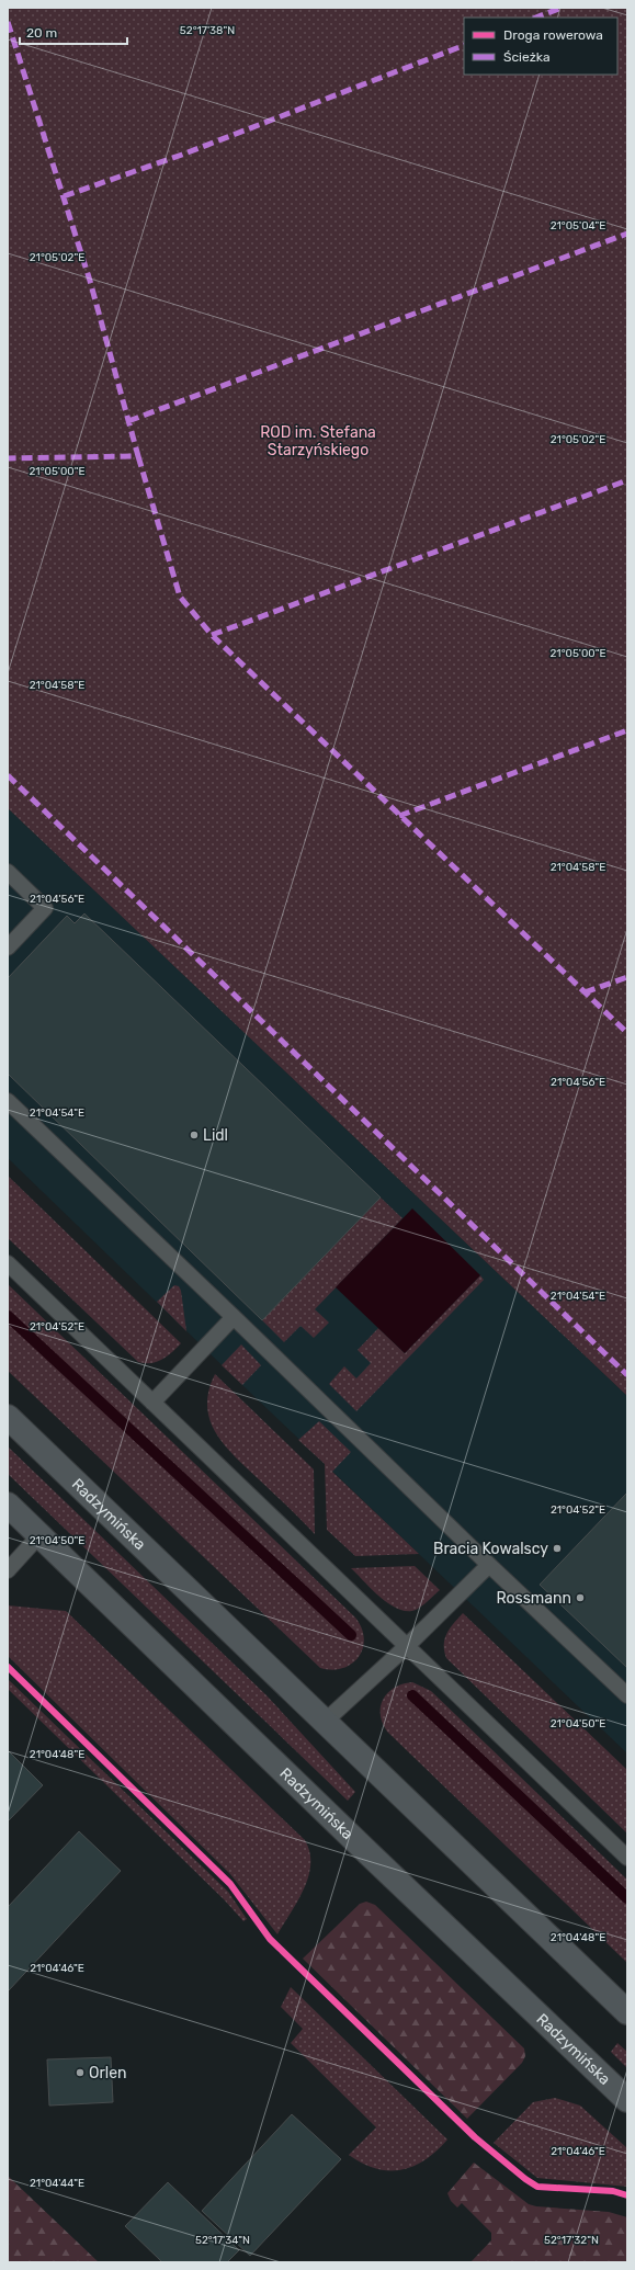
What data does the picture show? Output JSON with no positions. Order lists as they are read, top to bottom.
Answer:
{
  "streets": {
    "main road": ["Radzymińska"]
  },
  "parks": ["ROD im. Stefana Starzyńskiego"],
  "places": [
    "Lidl",
    "Bracia Kowalscy",
    "Rossmann",
    "Orlen"
  ],
  "legend": ["Droga rowerowa", "Ścieżka"],
  "scale_bar": "20 m",
  "coordinates": [
    "52°17'38\"N",
    "21°05'04\"E",
    "21°05'02\"E",
    "21°05'00\"E",
    "21°04'58\"E",
    "21°04'56\"E",
    "21°04'54\"E",
    "21°04'52\"E",
    "21°04'50\"E",
    "21°04'48\"E",
    "21°04'46\"E",
    "21°04'44\"E",
    "52°17'34\"N",
    "52°17'32\"N"
  ]
}
